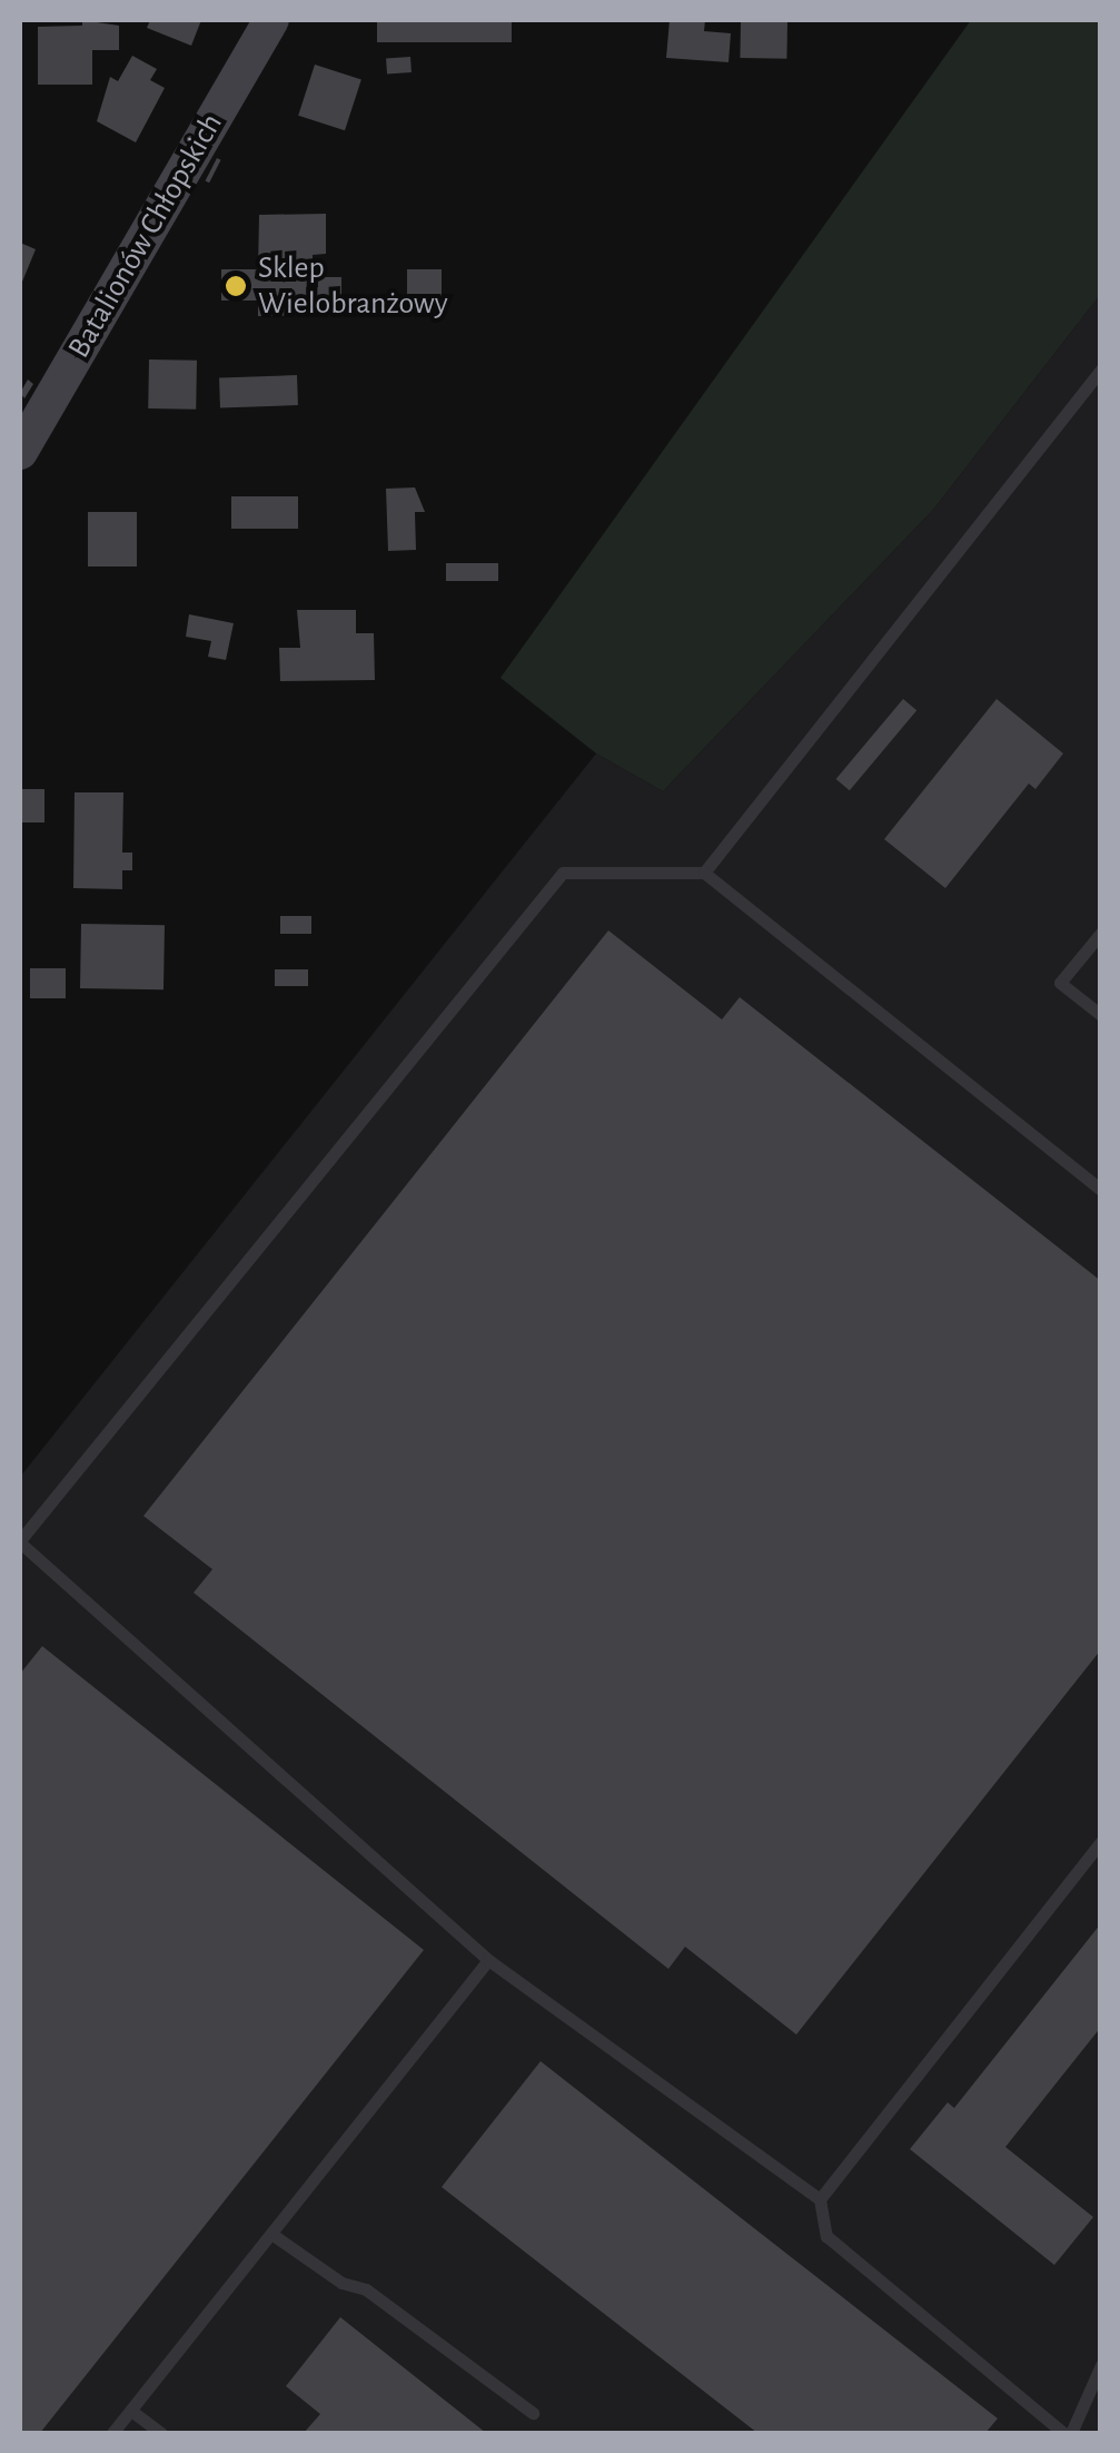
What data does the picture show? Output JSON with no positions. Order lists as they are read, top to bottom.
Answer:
{
  "streets": {
    "street": ["Batalionów Chłopskich"]
  },
  "places": ["Sklep Wielobranżowy"]
}
